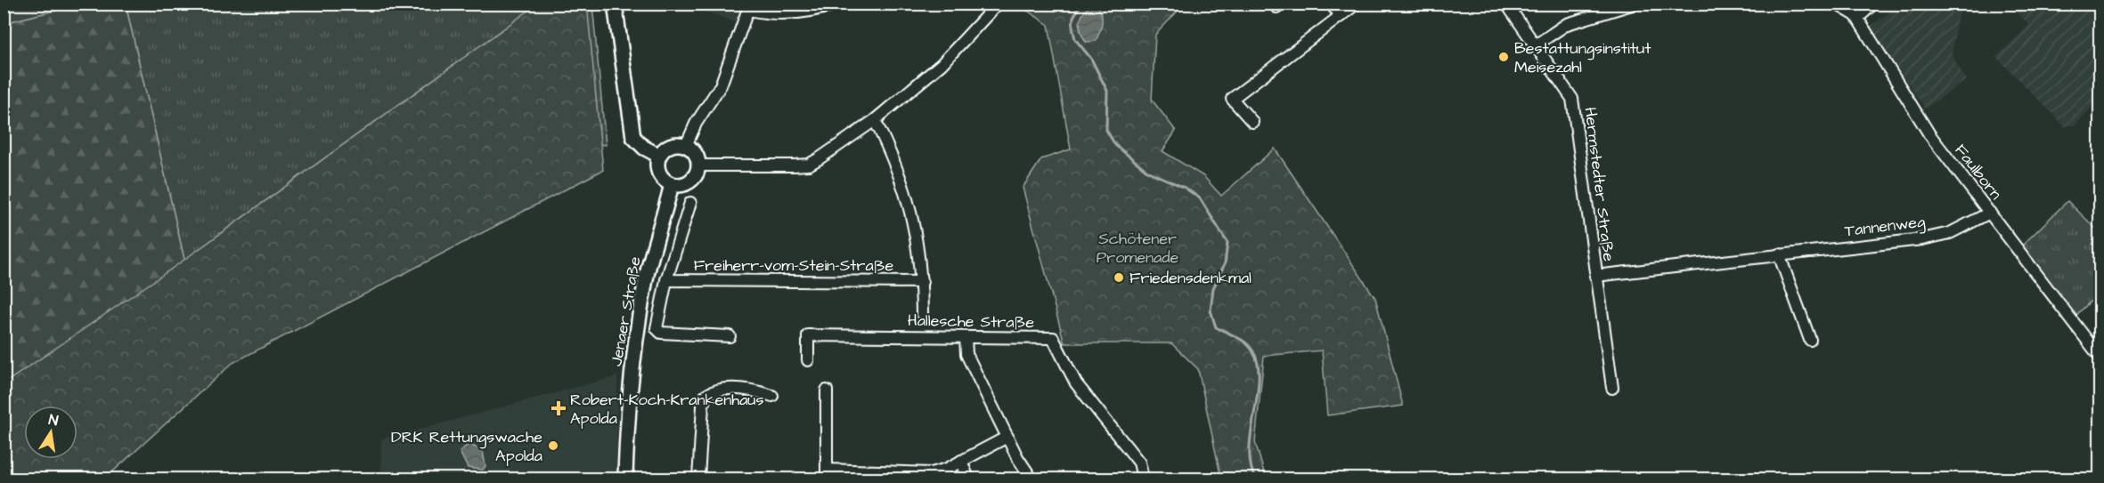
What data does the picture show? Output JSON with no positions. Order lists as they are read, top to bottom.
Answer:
{
  "streets": {
    "main road": ["Jenaer Straße"],
    "street": [
      "Faulborn",
      "Hermstedter Straße",
      "Tannenweg",
      "Freiherr-vom-Stein-Straße",
      "Hallesche Straße"
    ]
  },
  "crossings": [
    ["Faulborn", "Tannenweg"],
    ["Hermstedter Straße", "Tannenweg"]
  ],
  "parks": ["Schötener Promenade"],
  "places": {
    "other": ["Bestattungsinstitut Meisezahl", "Friedensdenkmal", "DRK Rettungswache Apolda"],
    "health": ["Robert-Koch-Krankenhaus Apolda"]
  },
  "north": "top"
}
